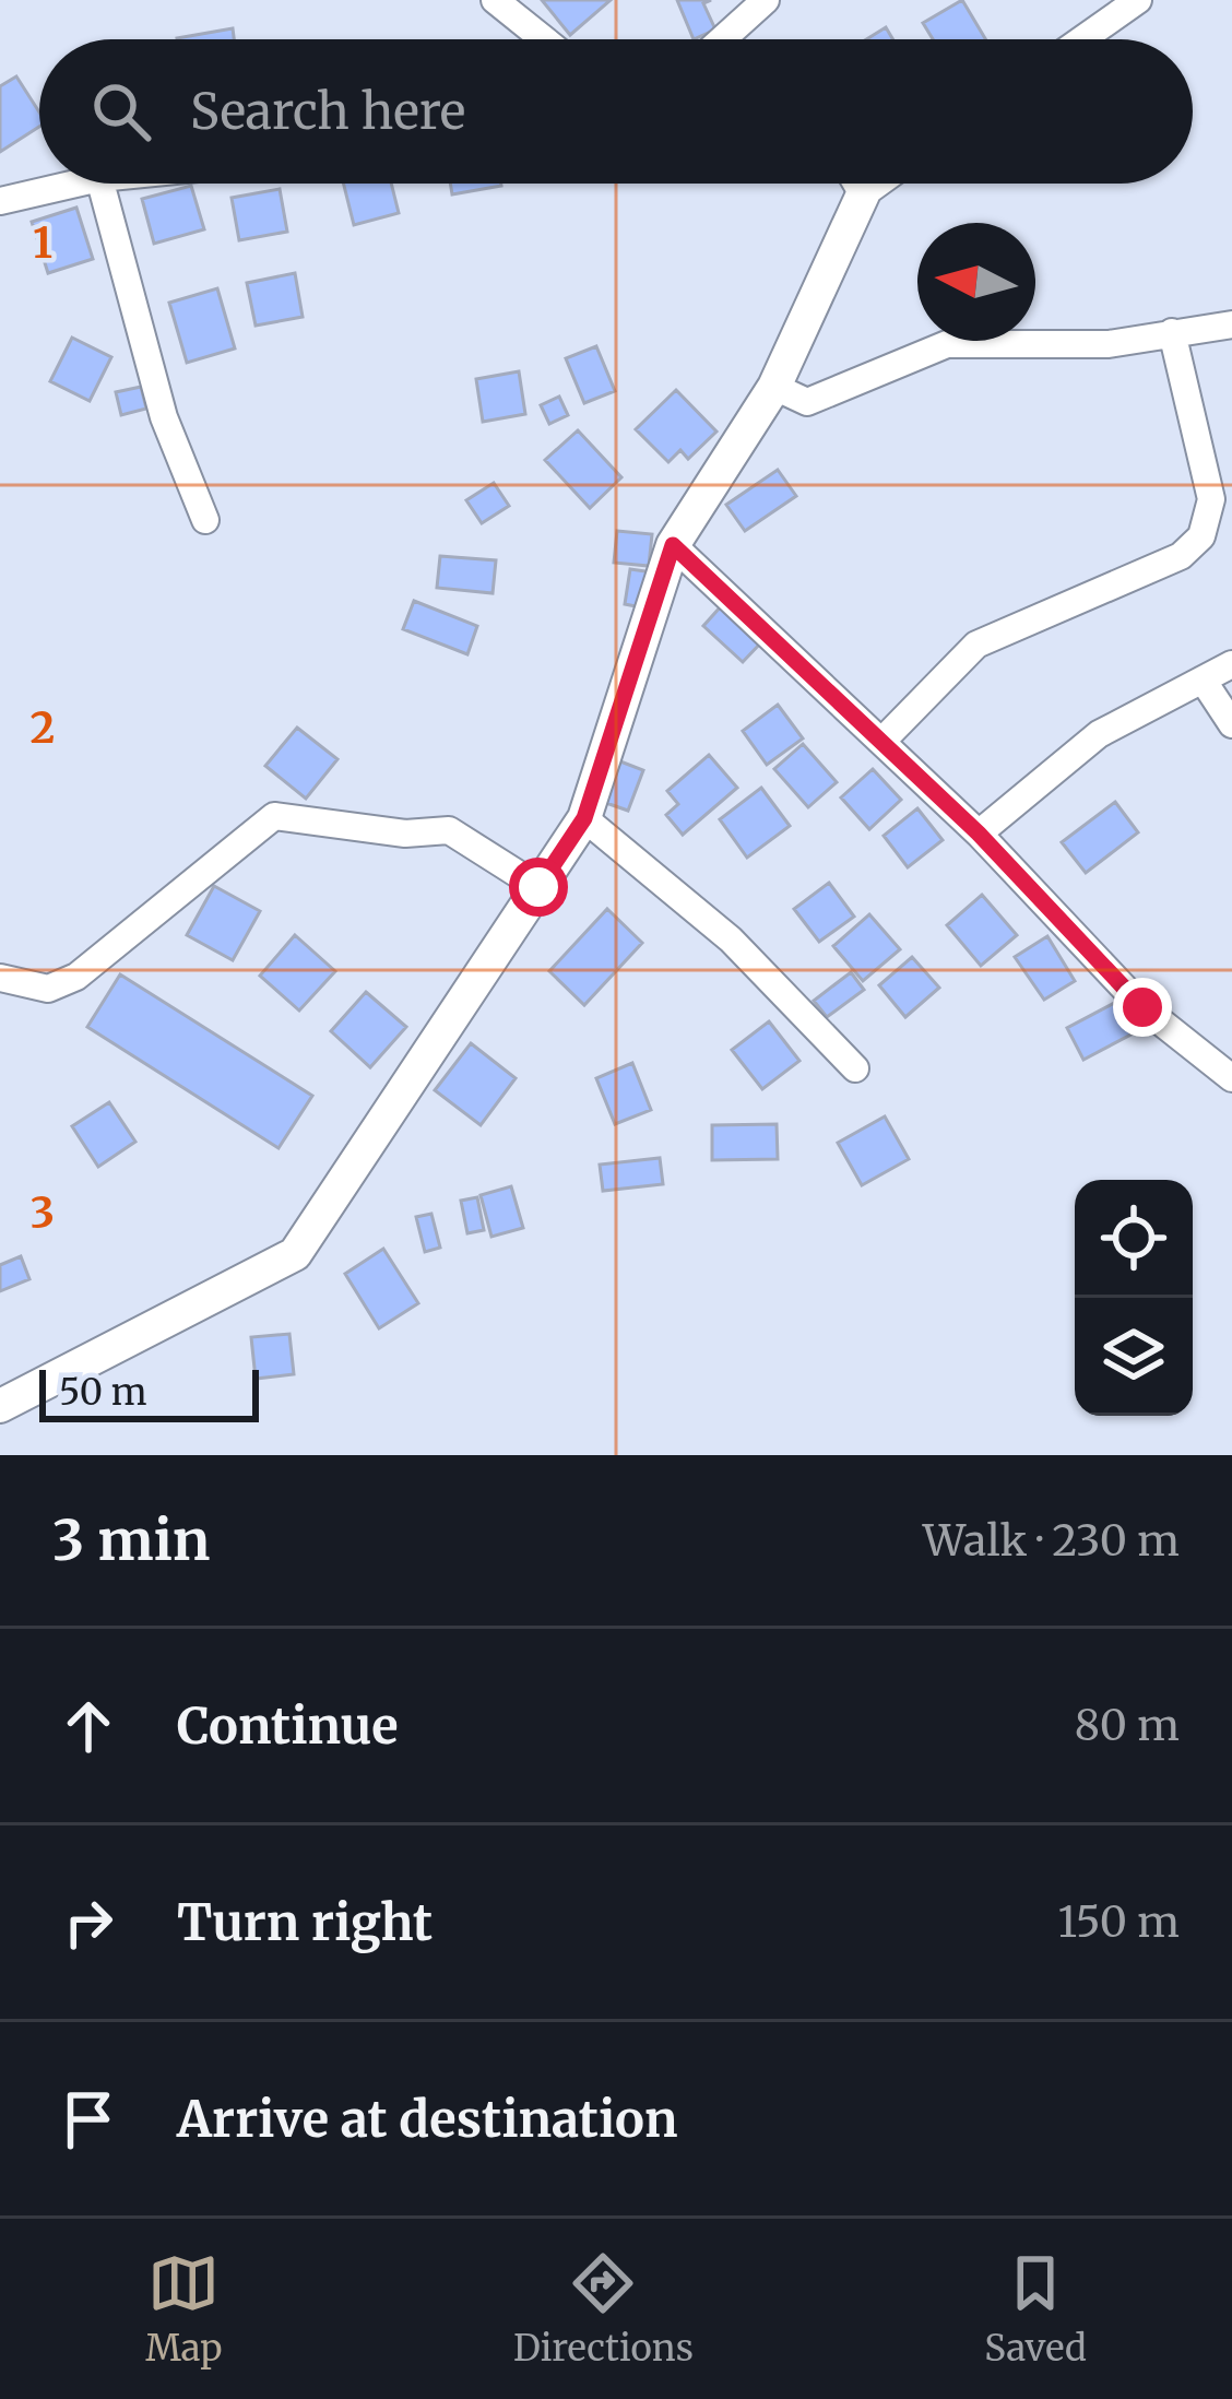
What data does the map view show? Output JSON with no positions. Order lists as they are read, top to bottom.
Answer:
{
  "scale_bar": "50 m",
  "north": "left",
  "page": {
    "search": "Search here",
    "scale": "50 m",
    "heading": ["3 min", "Walk · 230 m"],
    "list": [
      ["Continue", "80 m"],
      ["Turn right", "150 m"],
      "Arrive at destination"
    ],
    "nav": ["Map", "Directions", "Saved"]
  },
  "grid": {
    "rows": ["1", "2", "3"]
  }
}
